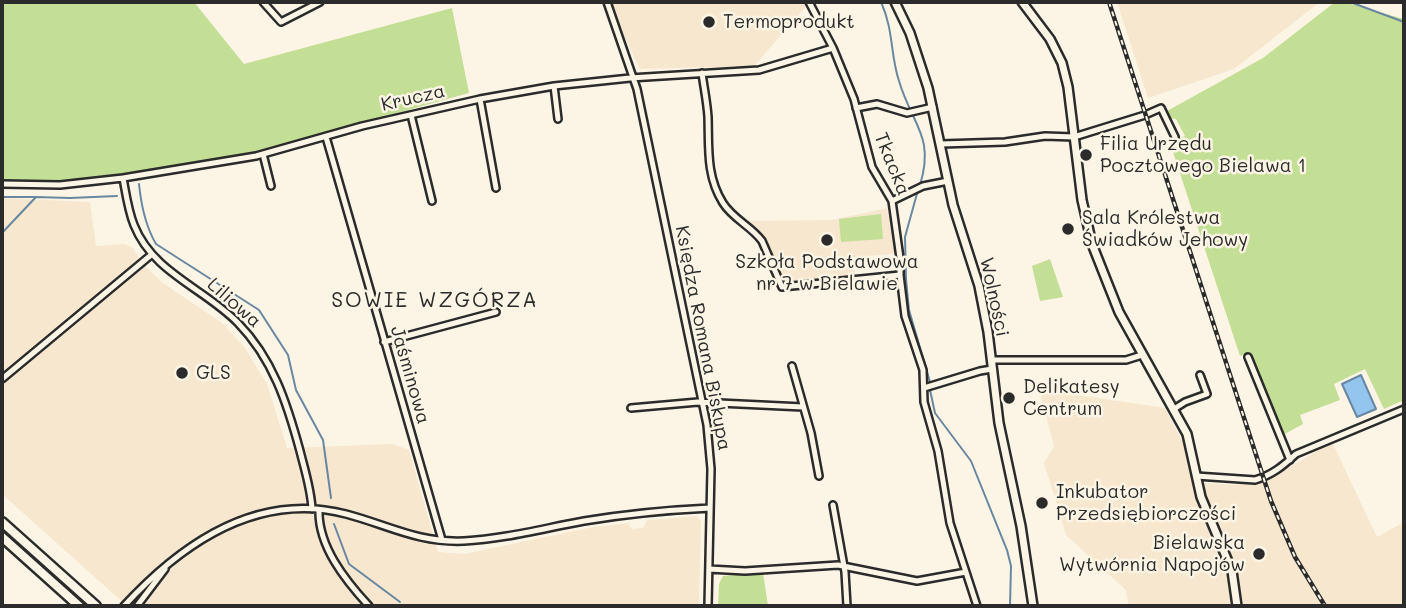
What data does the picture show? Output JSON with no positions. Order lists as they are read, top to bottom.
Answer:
{
  "streets": {
    "street": [
      "Krucza",
      "Tkacka",
      "Wolności",
      "Liliowa",
      "Księdza Romana Biskupa",
      "Jaśminowa"
    ]
  },
  "crossings": [
    ["Krucza", "Tkacka"],
    ["Krucza", "Liliowa"],
    ["Krucza", "Księdza Romana Biskupa"],
    ["Krucza", "Jaśminowa"]
  ],
  "districts": ["SOWIE WZGÓRZA"],
  "places": [
    "Termoprodukt",
    "Filia Urzędu Pocztowego Bielawa 1",
    "Sala Królestwa Świadków Jehowy",
    "Szkoła Podstawowa nr 7 w Bielawie",
    "GLS",
    "Delikatesy Centrum",
    "Inkubator Przedsiębiorczości",
    "Bielawska Wytwórnia Napojów"
  ]
}
